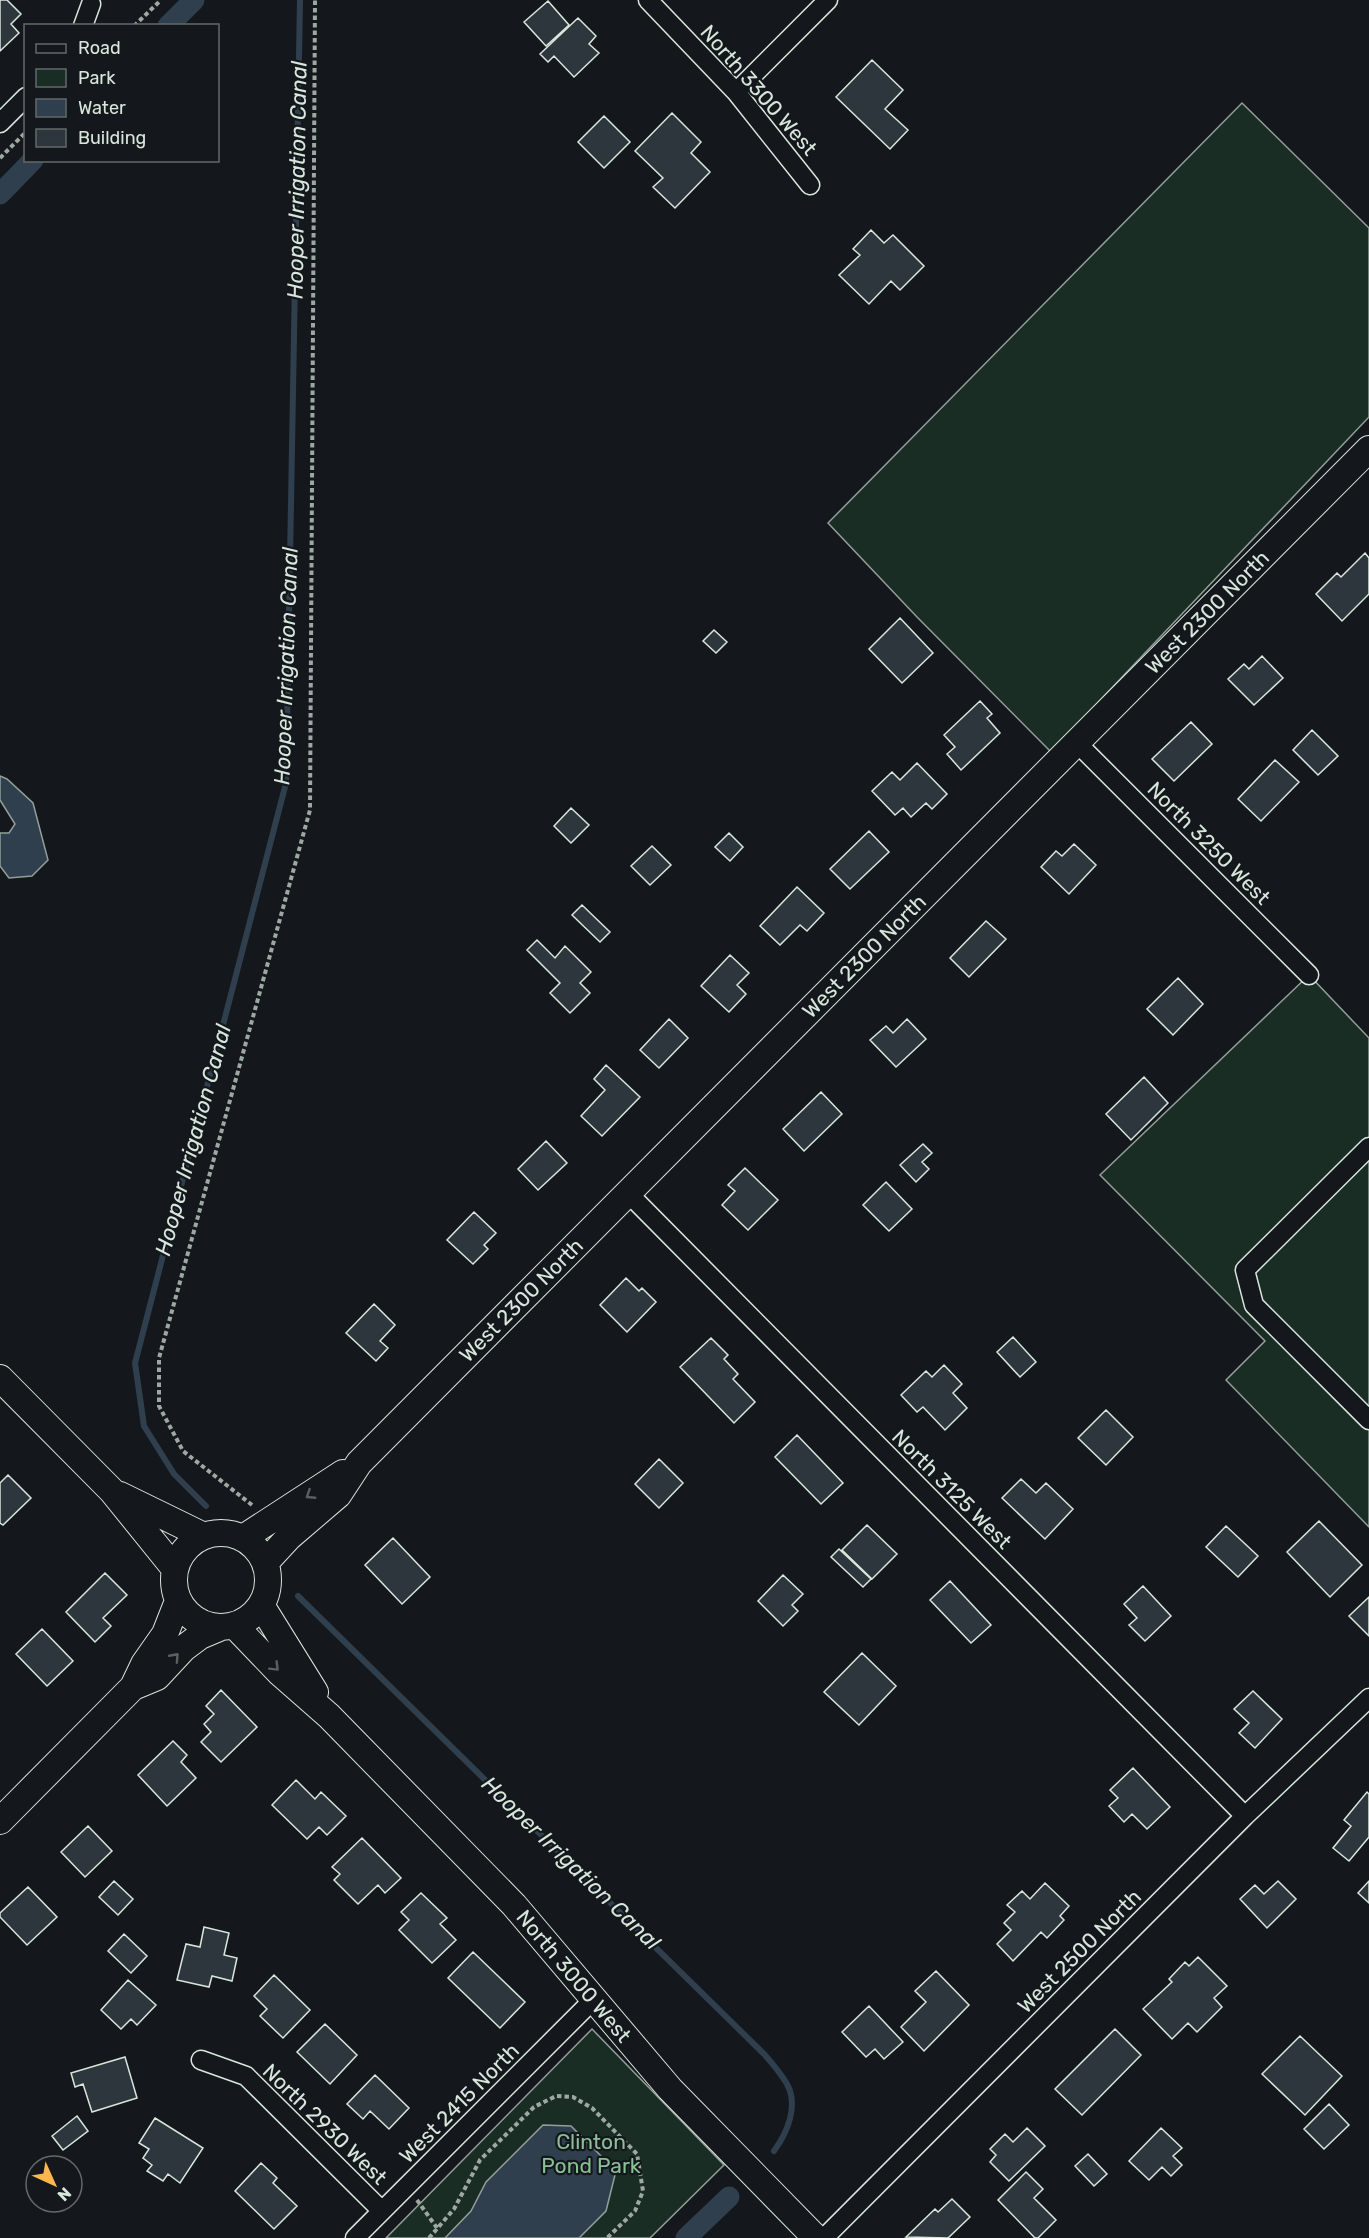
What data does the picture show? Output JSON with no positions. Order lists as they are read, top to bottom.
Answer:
{
  "streets": {
    "street": [
      "North 3300 West",
      "West 2300 North",
      "North 3250 West",
      "North 3125 West",
      "West 2500 North",
      "North 3000 West",
      "West 2415 North",
      "North 2930 West"
    ]
  },
  "crossings": [
    ["West 2300 North", "North 3250 West"],
    ["West 2300 North", "North 3125 West"],
    ["West 2300 North", "North 3000 West"],
    ["North 3125 West", "West 2500 North"],
    ["North 3000 West", "West 2415 North"],
    ["West 2415 North", "North 2930 West"]
  ],
  "water": ["Hooper Irrigation Canal"],
  "parks": ["Clinton Pond Park"],
  "legend": [
    "Road",
    "Park",
    "Water",
    "Building"
  ],
  "north": "bottom right"
}
